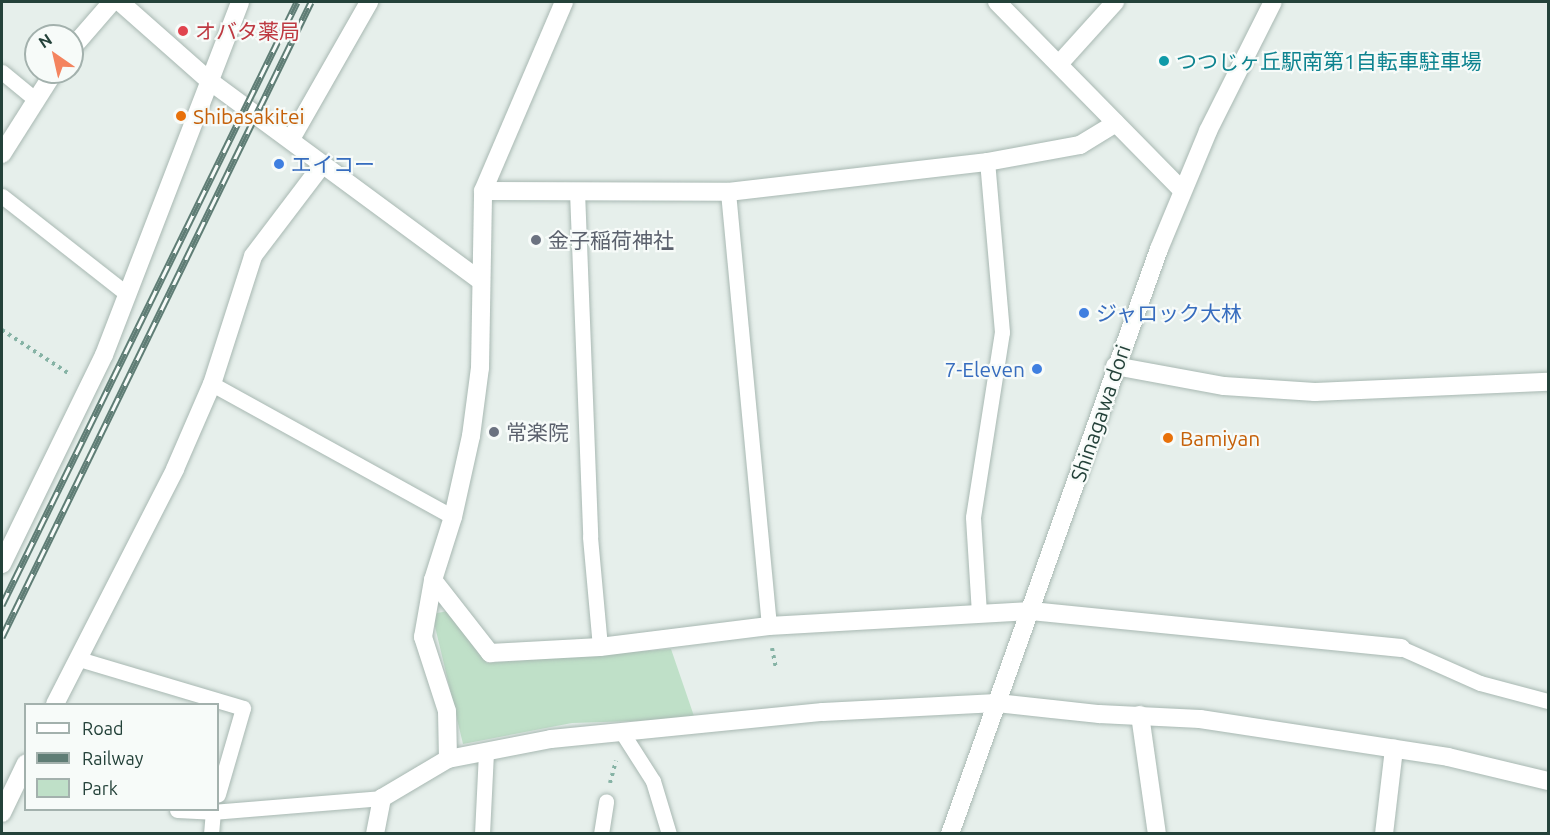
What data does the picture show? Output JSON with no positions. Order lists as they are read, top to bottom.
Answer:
{
  "streets": {
    "street": ["Shinagawa dori"]
  },
  "places": [
    "オバタ薬局",
    "つつじヶ丘駅南第1自転車駐車場",
    "Shibasakitei",
    "エイコー",
    "金子稲荷神社",
    "ジャロック大林",
    "7-Eleven",
    "常楽院",
    "Bamiyan"
  ],
  "legend": ["Road", "Railway", "Park"],
  "north": "top left"
}
